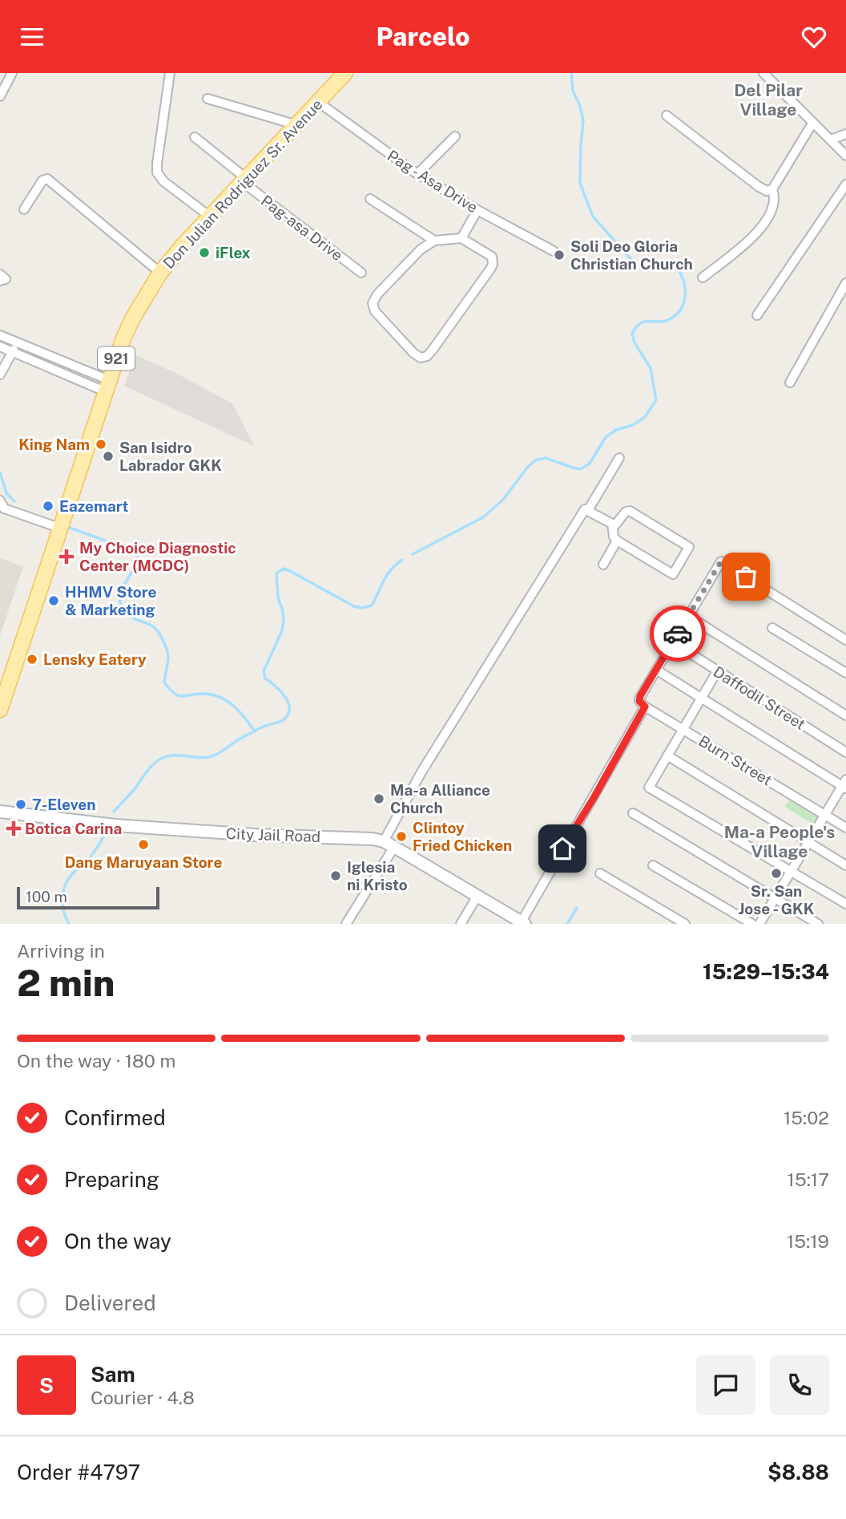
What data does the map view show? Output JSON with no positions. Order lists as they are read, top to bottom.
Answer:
{
  "streets": {
    "main road": ["Don Julian Rodriguez Sr. Avenue", "921"],
    "street": [
      "Pag - Asa Drive",
      "Pag-asa Drive",
      "Daffodil Street",
      "Burn Street",
      "City Jail Road"
    ]
  },
  "crossings": [
    ["Pag - Asa Drive", "Don Julian Rodriguez Sr. Avenue"],
    ["Don Julian Rodriguez Sr. Avenue", "Pag-asa Drive"]
  ],
  "districts": ["Del Pilar Village", "Ma-a People's Village"],
  "places": {
    "other": [
      "iFlex",
      "Soli Deo Gloria Christian Church",
      "King Nam",
      "San Isidro Labrador GKK",
      "Eazemart",
      "HHMV Store & Marketing",
      "Lensky Eatery",
      "Ma-a Alliance Church",
      "7-Eleven",
      "Clintoy Fried Chicken",
      "Dang Maruyaan Store",
      "Sr. San Jose - GKK",
      "Iglesia ni Kristo"
    ],
    "health": ["My Choice Diagnostic Center (MCDC)", "Botica Carina"]
  },
  "scale_bar": "100 m",
  "page": {
    "header": "Parcelo",
    "scale": "100 m",
    "heading": ["2 min", "Arriving in", "15:29–15:34"],
    "panel": [
      "Sam",
      "Courier · 4.8",
      "Order #4797",
      "$8.88"
    ],
    "bar": "On the way · 180 m",
    "list": [
      ["Confirmed", "15:02"],
      ["Preparing", "15:17"],
      ["On the way", "15:19"],
      "Delivered"
    ],
    "round": "S"
  }
}
